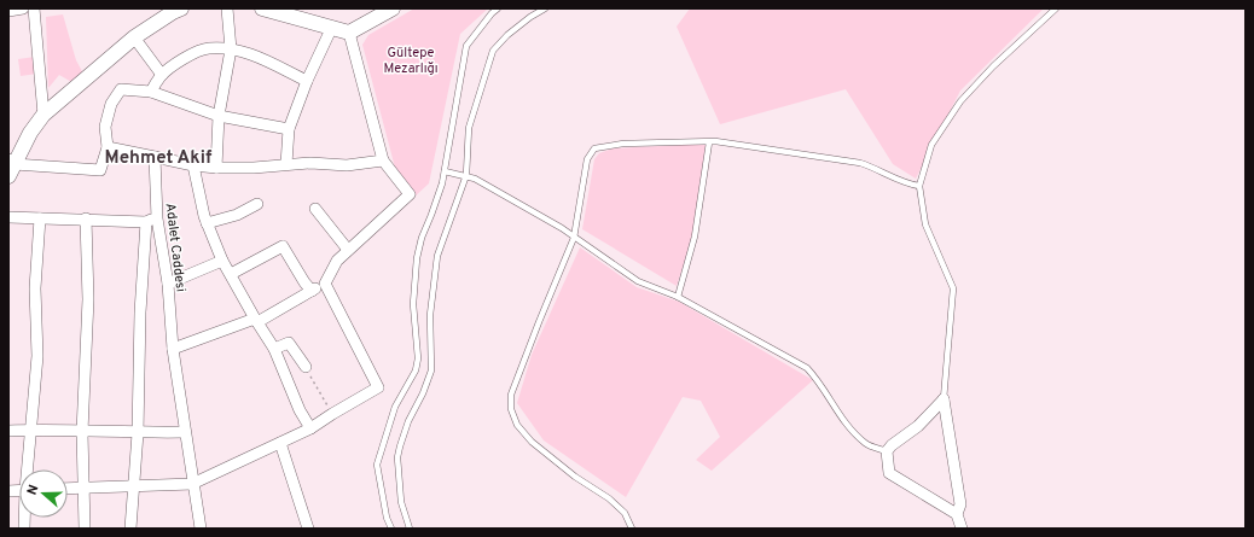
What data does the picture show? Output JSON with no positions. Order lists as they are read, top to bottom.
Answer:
{
  "streets": {
    "street": ["Adalet Caddesi"]
  },
  "districts": ["Mehmet Akif"],
  "parks": ["Gültepe Mezarlığı"],
  "north": "left"
}
